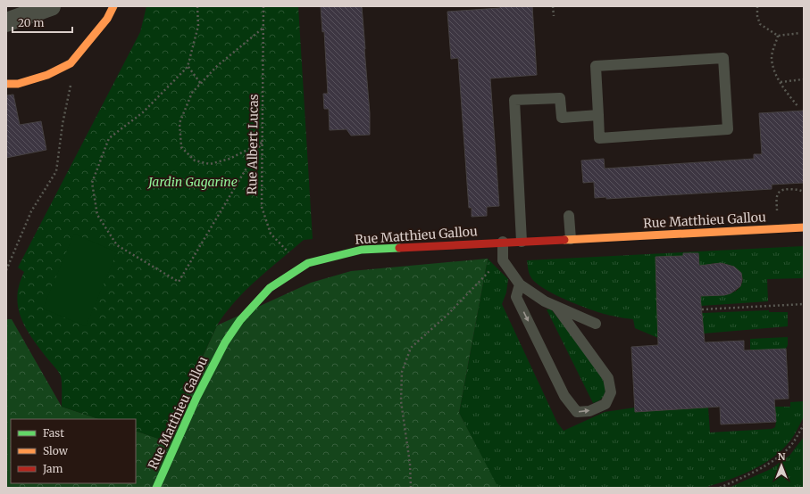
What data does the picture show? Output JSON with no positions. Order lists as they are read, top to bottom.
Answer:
{
  "streets": {
    "street": ["Rue Matthieu Gallou"],
    "path": ["Rue Albert Lucas"]
  },
  "crossings": [
    ["Rue Albert Lucas", "Rue Matthieu Gallou"]
  ],
  "parks": ["Jardin Gagarine"],
  "legend": ["Fast", "Slow", "Jam"],
  "scale_bar": "20 m",
  "north": "top"
}
